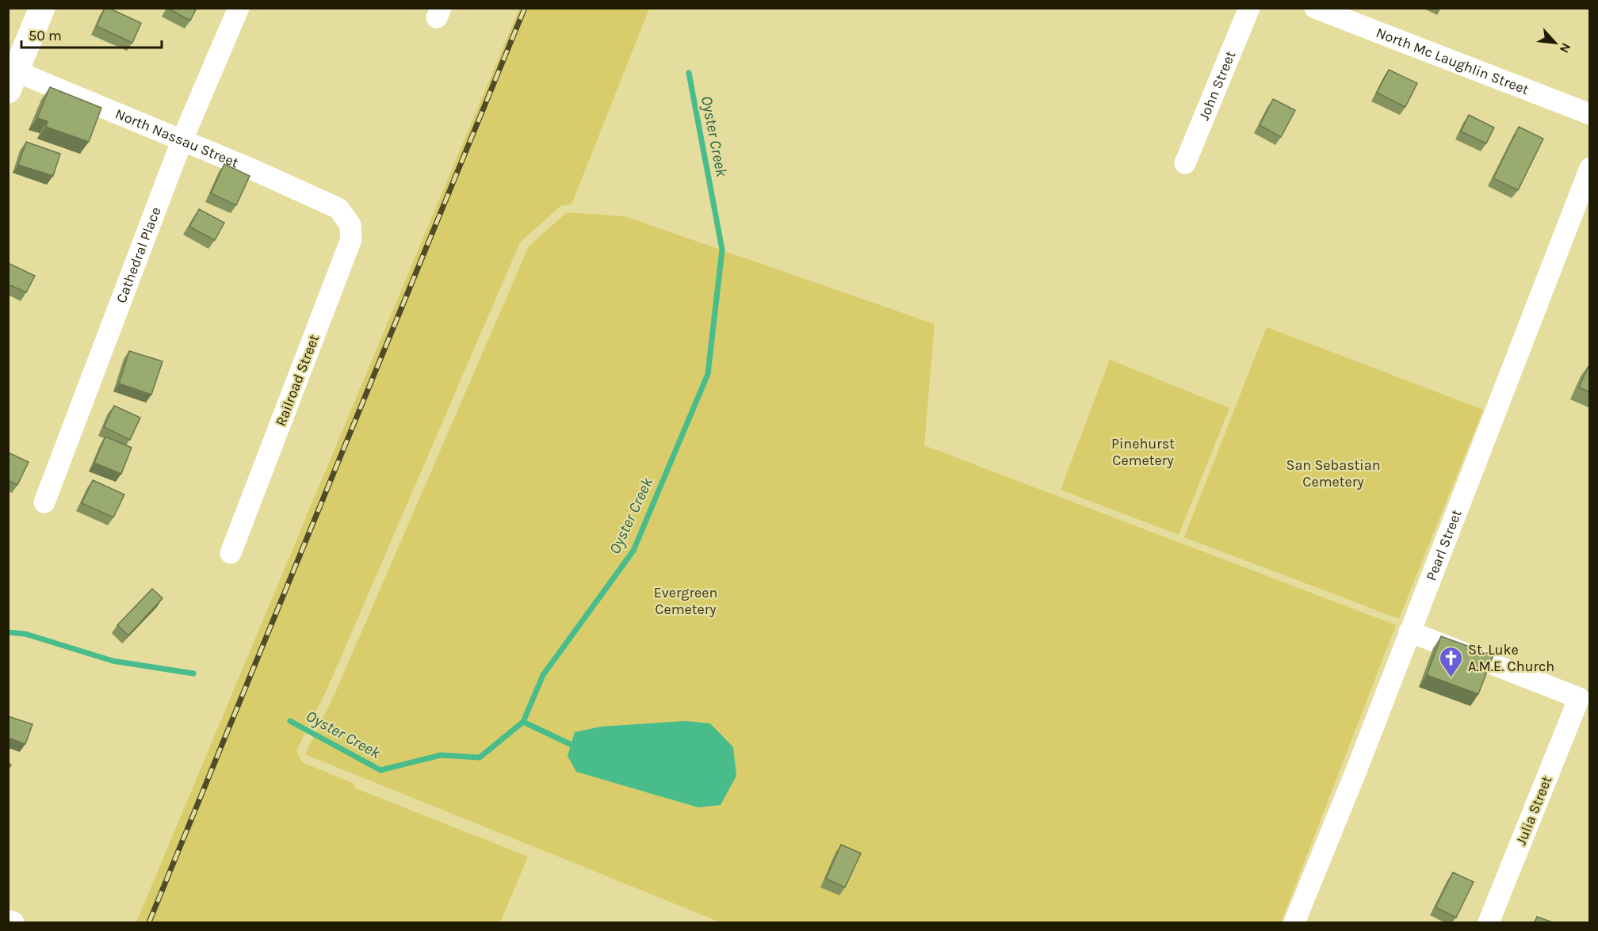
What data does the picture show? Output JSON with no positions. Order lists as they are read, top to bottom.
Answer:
{
  "streets": {
    "street": [
      "North Mc Laughlin Street",
      "John Street",
      "North Nassau Street",
      "Cathedral Place",
      "Railroad Street",
      "Pearl Street",
      "Julia Street"
    ]
  },
  "crossings": [
    ["North Nassau Street", "Cathedral Place"],
    ["North Nassau Street", "Railroad Street"],
    ["Pearl Street", "Julia Street"]
  ],
  "water": ["Oyster Creek"],
  "parks": ["Pinehurst Cemetery", "San Sebastian Cemetery", "Evergreen Cemetery"],
  "places": {
    "church": ["St. Luke A.M.E. Church"]
  },
  "scale_bar": "50 m",
  "north": "bottom right"
}
